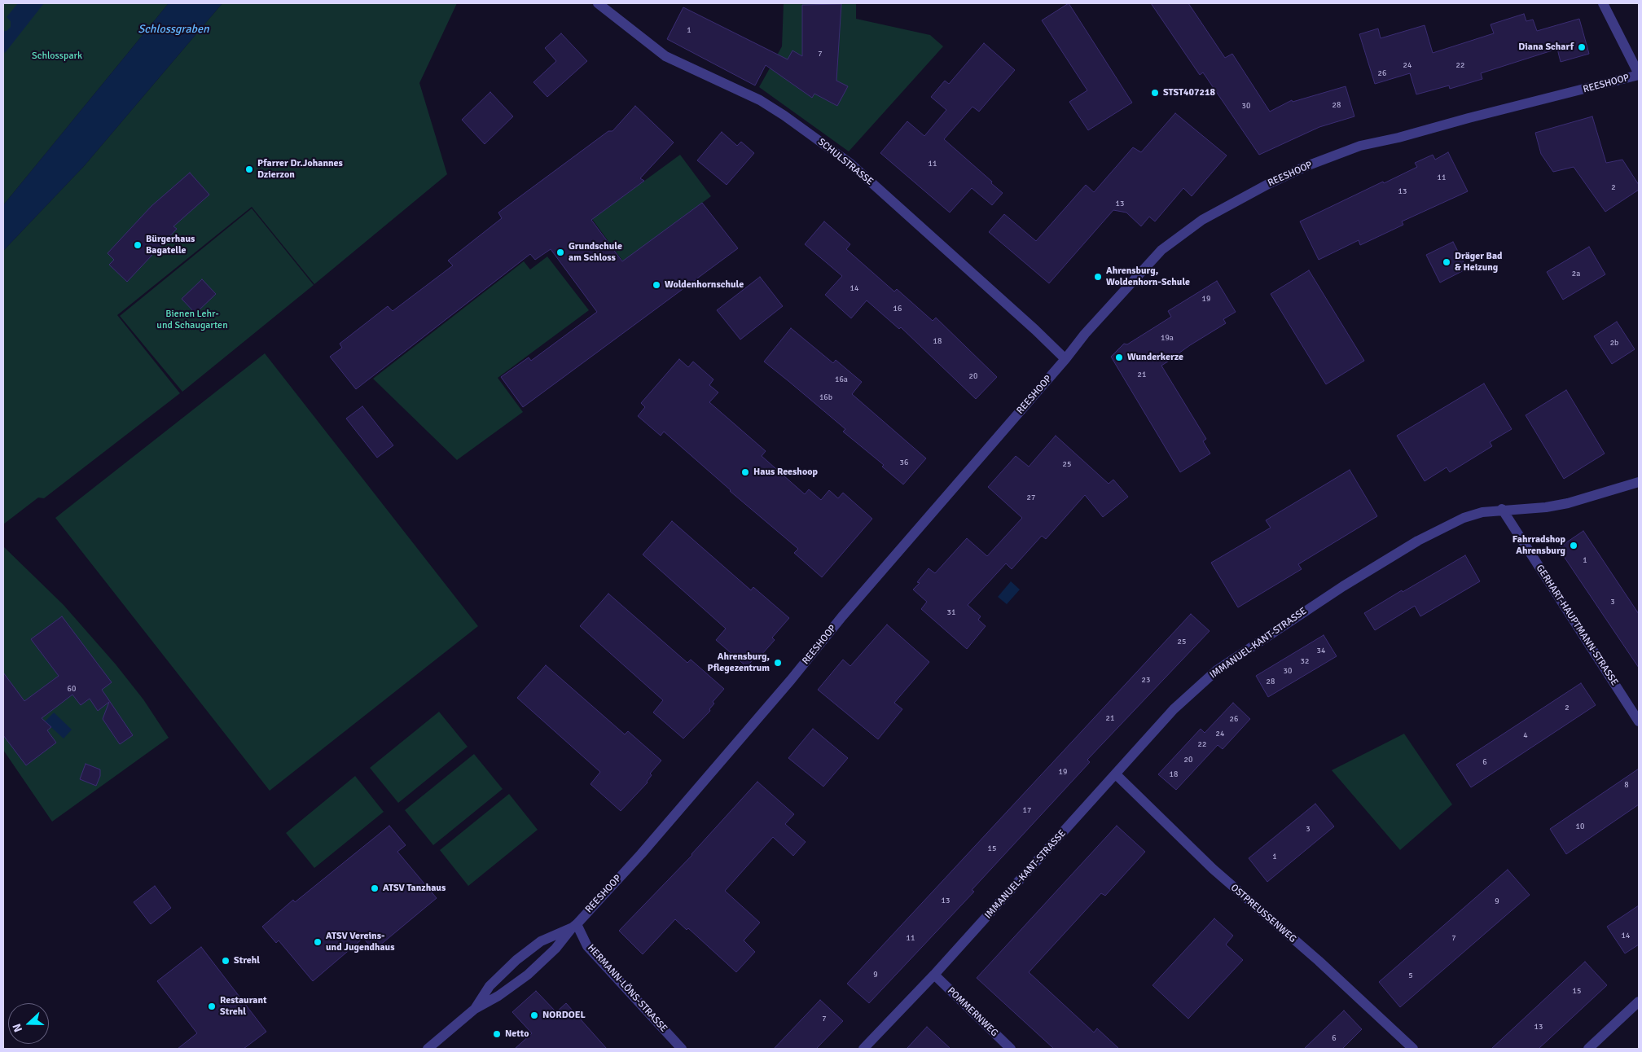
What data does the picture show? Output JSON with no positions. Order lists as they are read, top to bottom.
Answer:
{
  "streets": {
    "street": [
      "REESHOOP",
      "SCHULSTRASSE",
      "GERHART-HAUPTMANN-STRASSE",
      "IMMANUEL-KANT-STRASSE",
      "OSTPREUSSENWEG",
      "HERMANN-LÖNS-STRASSE",
      "POMMERNWEG"
    ]
  },
  "crossings": [
    ["REESHOOP", "SCHULSTRASSE"],
    ["REESHOOP", "HERMANN-LÖNS-STRASSE"],
    ["GERHART-HAUPTMANN-STRASSE", "IMMANUEL-KANT-STRASSE"],
    ["IMMANUEL-KANT-STRASSE", "OSTPREUSSENWEG"],
    ["IMMANUEL-KANT-STRASSE", "POMMERNWEG"]
  ],
  "water": ["Schlossgraben"],
  "parks": ["Schlosspark", "Bienen Lehr- und Schaugarten"],
  "places": [
    "Diana Scharf",
    "STST407218",
    "Pfarrer Dr.Johannes Dzierzon",
    "Bürgerhaus Bagatelle",
    "Grundschule am Schloss",
    "Dräger Bad & Heizung",
    "Ahrensburg, Woldenhorn-Schule",
    "Woldenhornschule",
    "Wunderkerze",
    "Haus Reeshoop",
    "Fahrradshop Ahrensburg",
    "Ahrensburg, Pflegezentrum",
    "ATSV Tanzhaus",
    "ATSV Vereins- und Jugendhaus",
    "Strehl",
    "Restaurant Strehl",
    "NORDOEL",
    "Netto"
  ],
  "house_numbers": [
    "1",
    "7",
    "24",
    "22",
    "26",
    "28",
    "30",
    "11",
    "11",
    "2",
    "13",
    "13",
    "2a",
    "14",
    "19",
    "16",
    "19a",
    "18",
    "2b",
    "21",
    "20",
    "16a",
    "16b",
    "36",
    "25",
    "27",
    "1",
    "3",
    "31",
    "25",
    "34",
    "32",
    "30",
    "23",
    "28",
    "60",
    "2",
    "21",
    "26",
    "24",
    "4",
    "22",
    "20",
    "6",
    "19",
    "18",
    "8",
    "17",
    "10",
    "3",
    "15",
    "1",
    "13",
    "9",
    "14",
    "11",
    "7",
    "9",
    "5",
    "15",
    "7",
    "13",
    "6"
  ],
  "north": "left"
}
